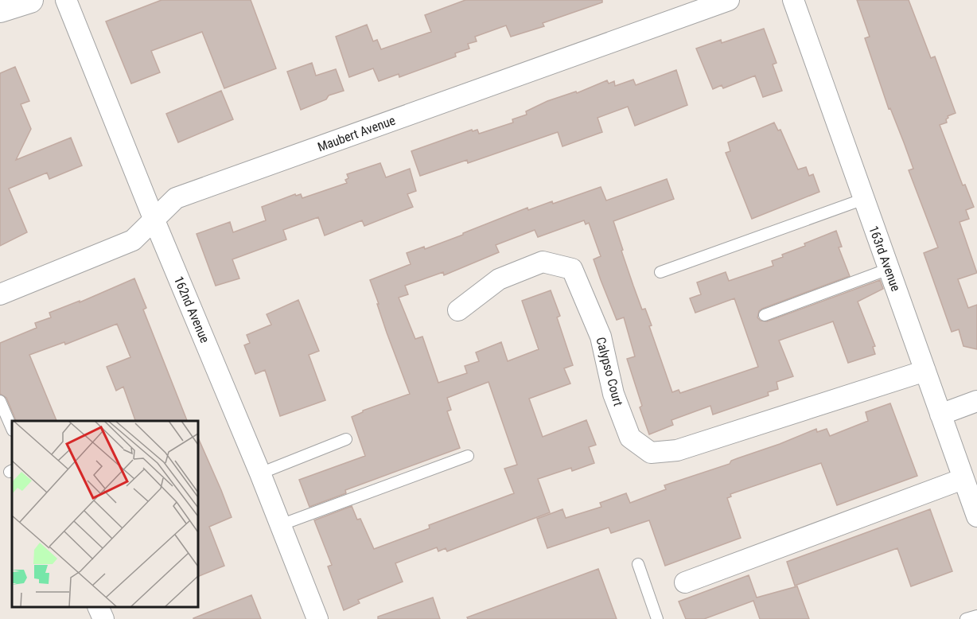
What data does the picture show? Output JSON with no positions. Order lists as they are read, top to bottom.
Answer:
{
  "streets": {
    "street": [
      "Maubert Avenue",
      "163rd Avenue",
      "162nd Avenue",
      "Calypso Court"
    ]
  },
  "crossings": [
    ["Maubert Avenue", "162nd Avenue"],
    ["163rd Avenue", "Calypso Court"]
  ]
}
